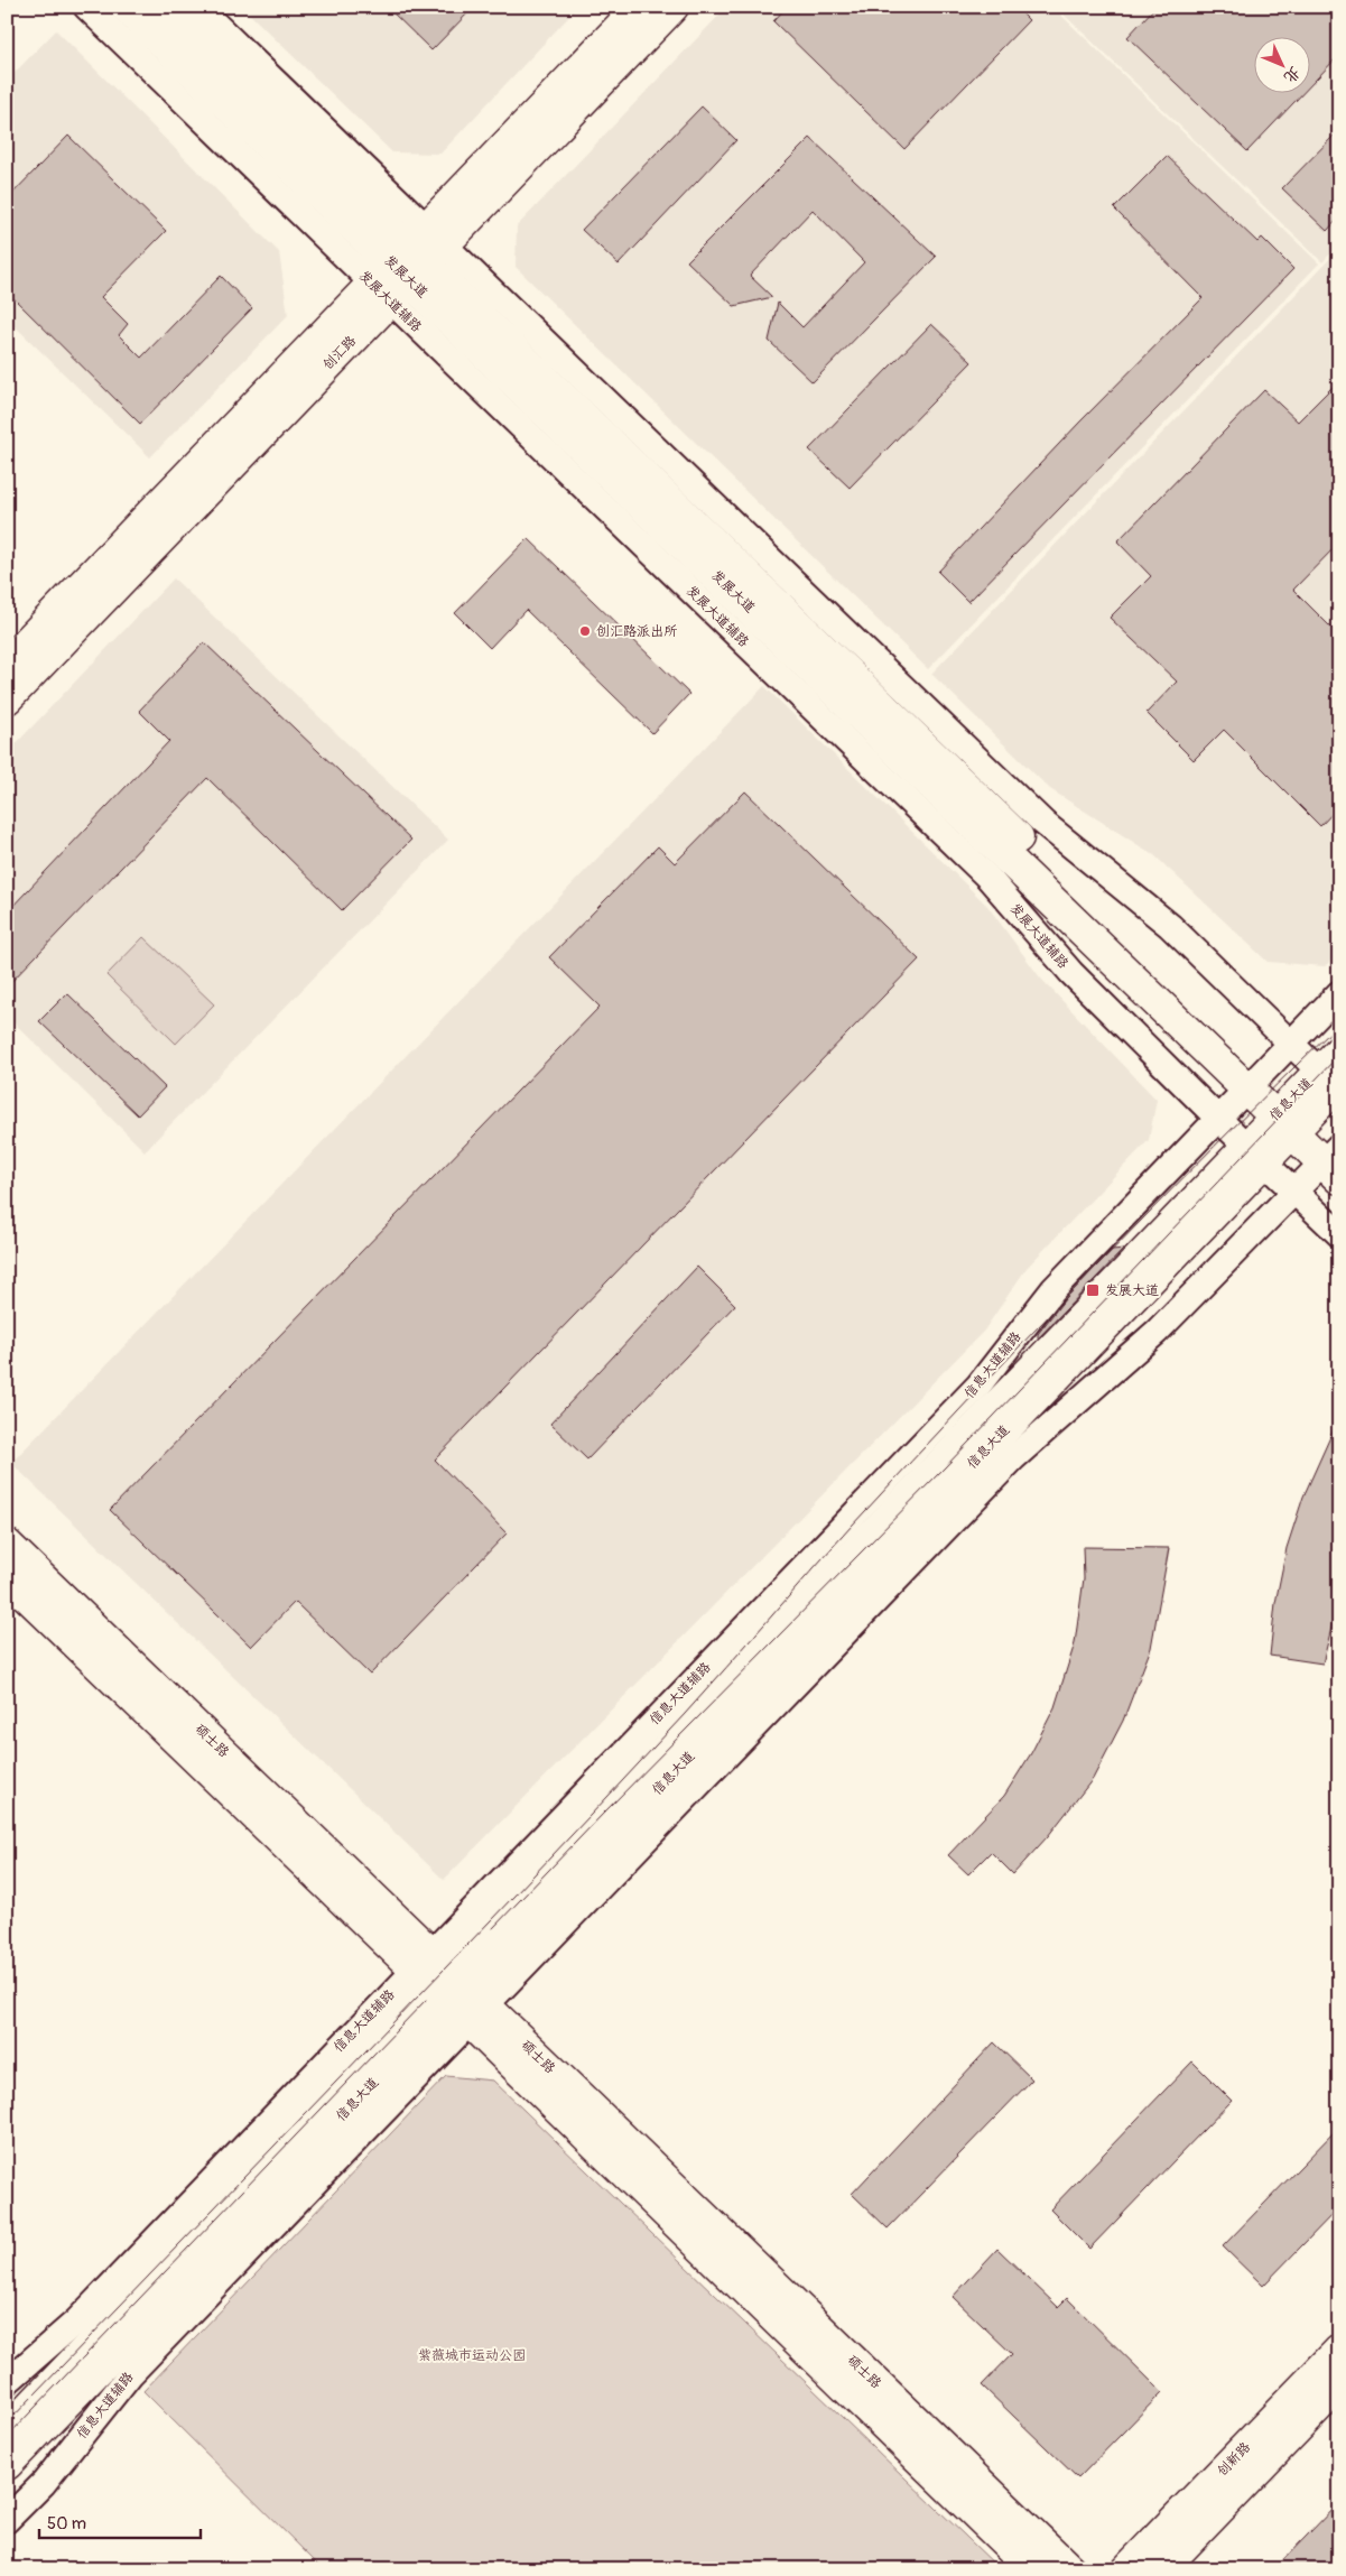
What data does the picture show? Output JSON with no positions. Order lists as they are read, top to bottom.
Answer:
{
  "streets": {
    "street": [
      "发展大道",
      "发展大道辅路",
      "创汇路",
      "信息大道",
      "信息大道辅路",
      "硕士路",
      "创新路"
    ]
  },
  "crossings": [
    ["发展大道", "发展大道辅路"],
    ["发展大道", "创汇路"],
    ["发展大道", "信息大道"],
    ["发展大道", "信息大道辅路"],
    ["发展大道辅路", "创汇路"],
    ["发展大道辅路", "信息大道"],
    ["发展大道辅路", "信息大道辅路"],
    ["信息大道", "信息大道辅路"],
    ["信息大道", "硕士路"],
    ["信息大道辅路", "硕士路"]
  ],
  "parks": ["紫薇城市运动公园"],
  "places": {
    "other": ["创汇路派出所"],
    "transit": ["发展大道"]
  },
  "scale_bar": "50 m",
  "north": "bottom right"
}
